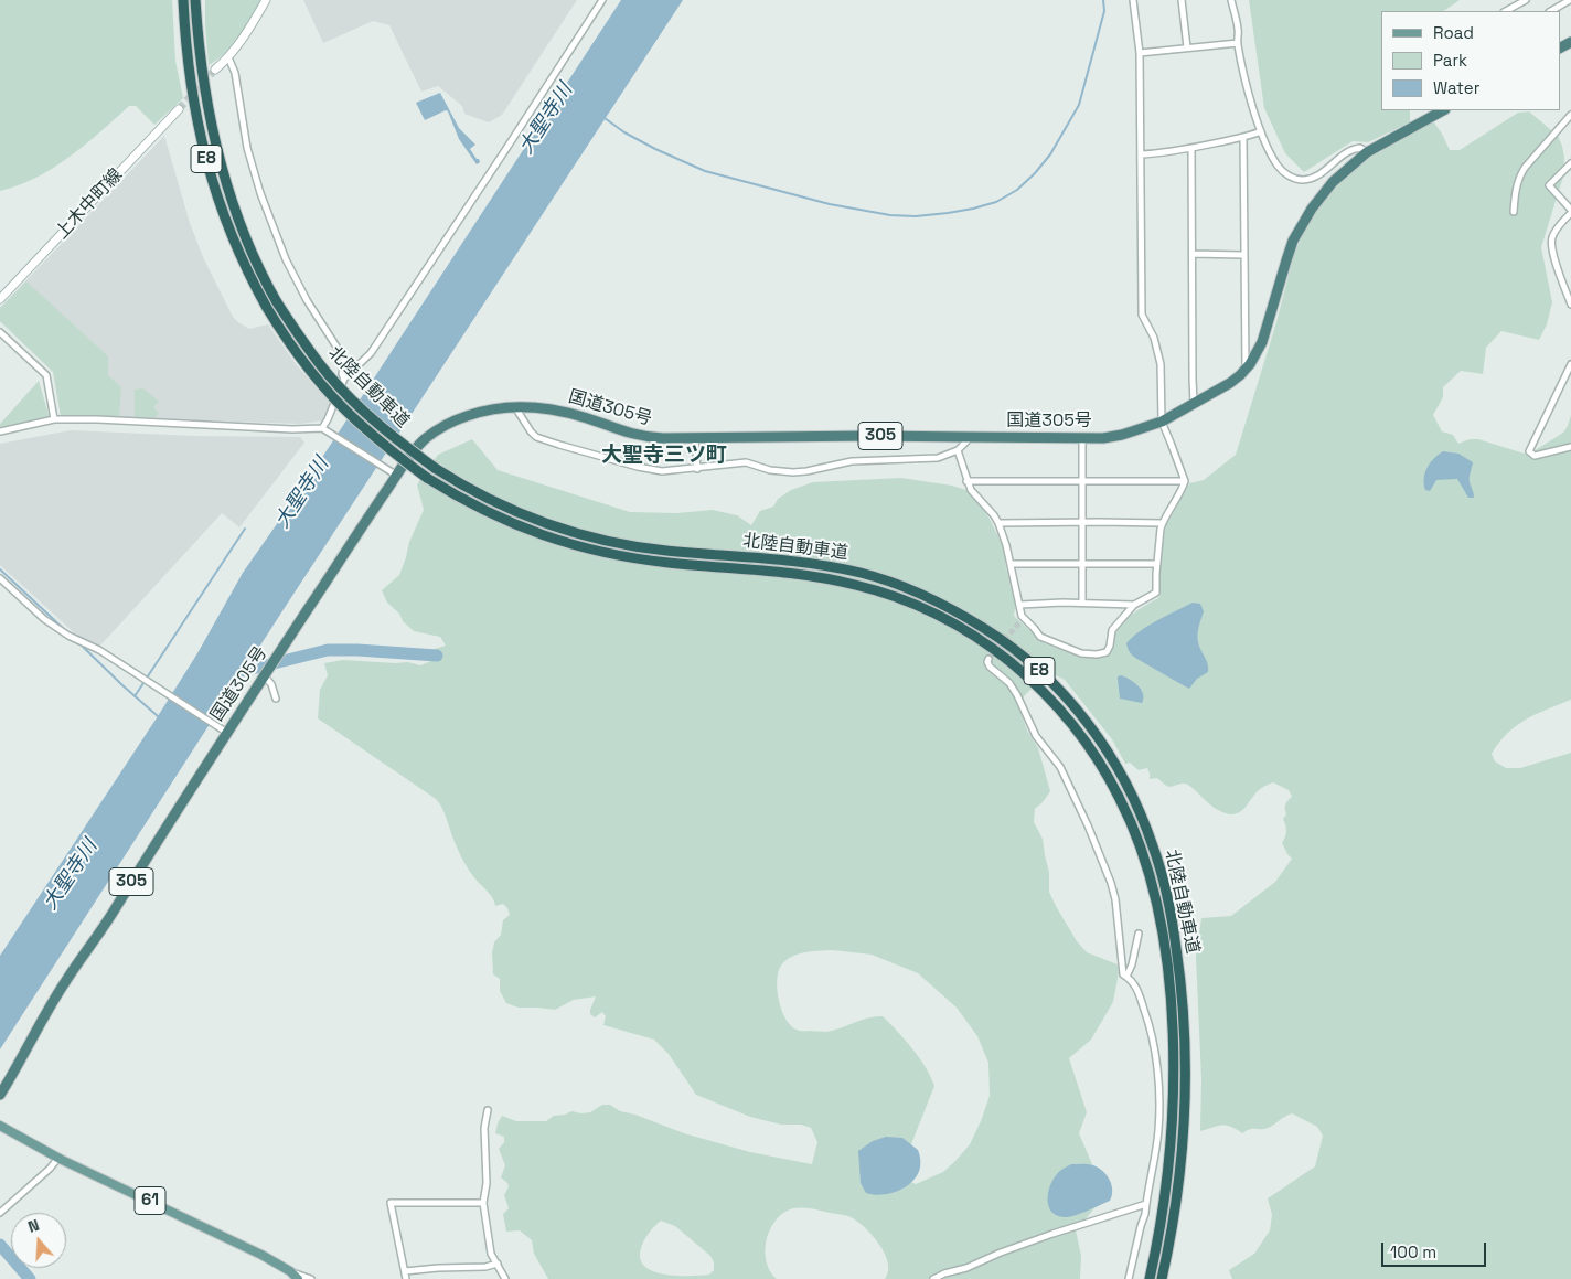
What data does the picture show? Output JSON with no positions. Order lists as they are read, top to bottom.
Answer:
{
  "streets": {
    "highway": [
      "E8",
      "北陸自動車道",
      "国道305号",
      "305"
    ],
    "main road": ["上木中町線", "61"]
  },
  "districts": ["大聖寺三ツ町"],
  "water": ["大聖寺川"],
  "legend": ["Road", "Park", "Water"],
  "scale_bar": "100 m",
  "north": "top"
}
